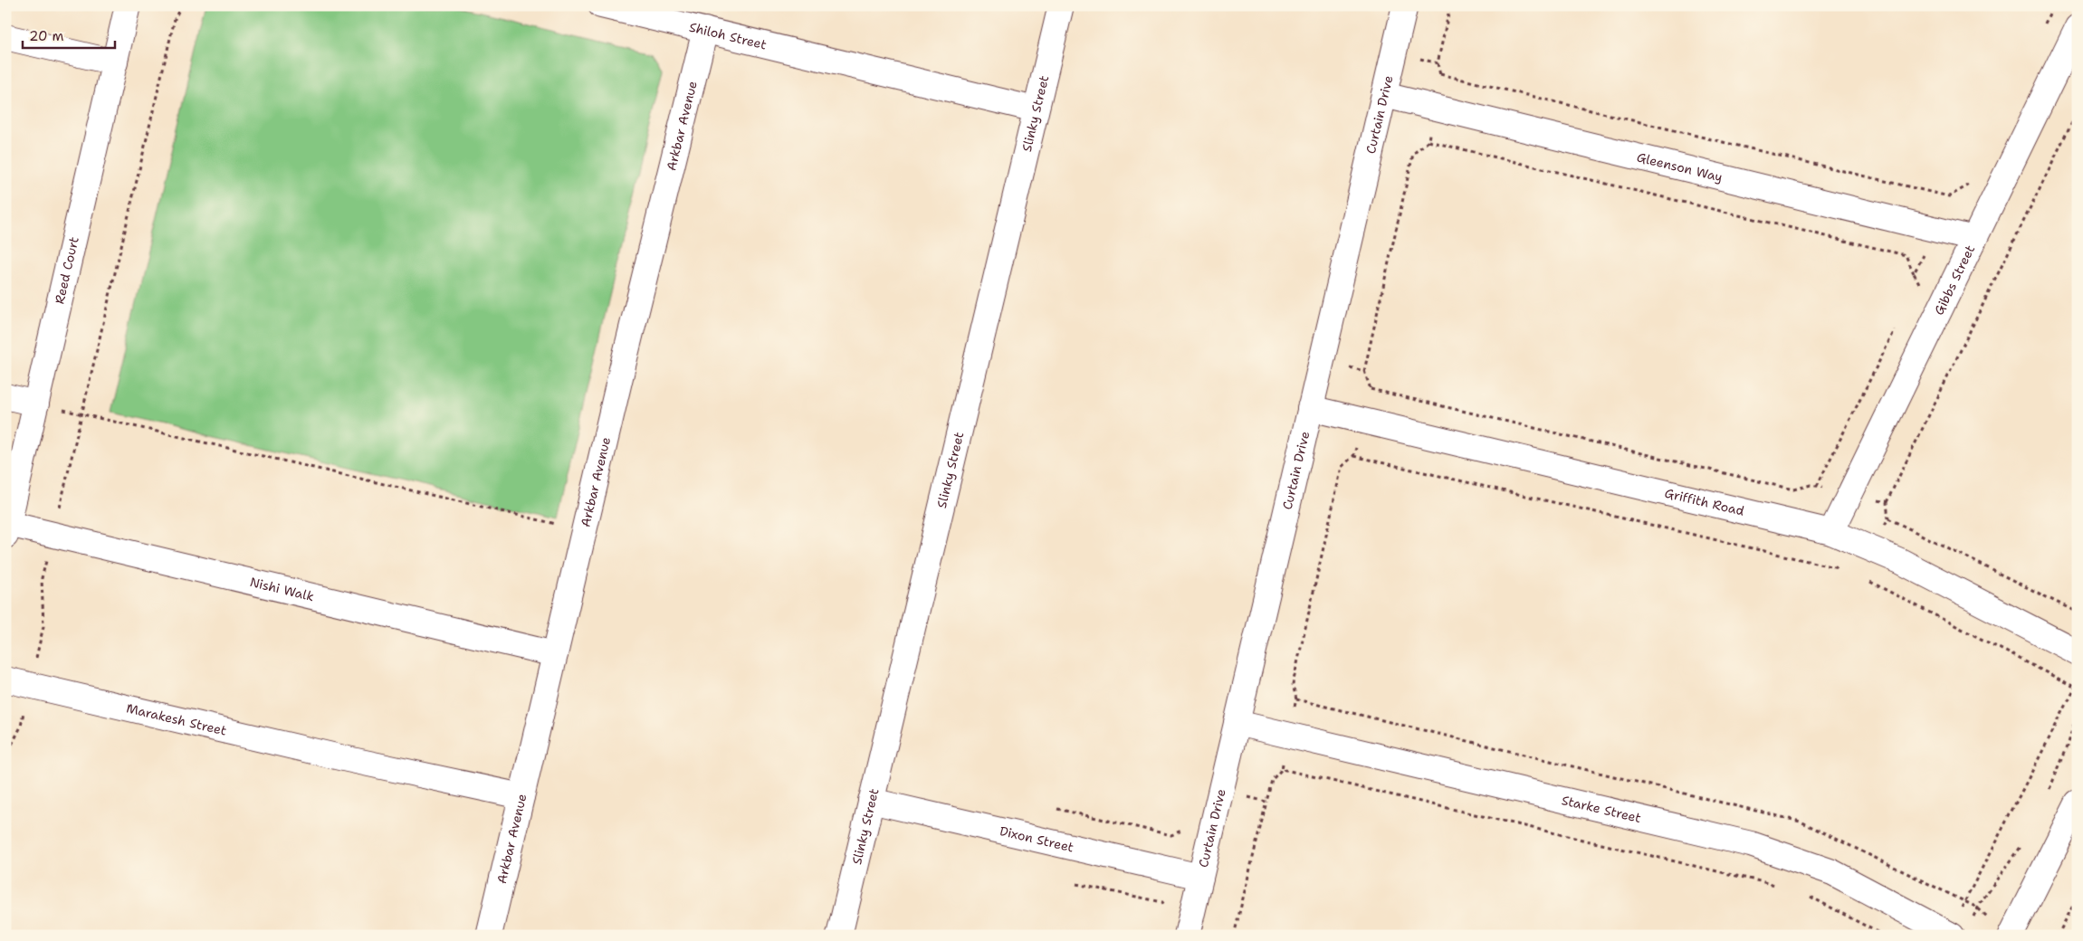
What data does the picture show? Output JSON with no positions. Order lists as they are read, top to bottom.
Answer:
{
  "streets": {
    "street": [
      "Shiloh Street",
      "Slinky Street",
      "Curtain Drive",
      "Arkbar Avenue",
      "Gleenson Way",
      "Reed Court",
      "Gibbs Street",
      "Griffith Road",
      "Nishi Walk",
      "Marakesh Street",
      "Starke Street",
      "Dixon Street"
    ]
  },
  "crossings": [
    ["Shiloh Street", "Slinky Street"],
    ["Shiloh Street", "Arkbar Avenue"],
    ["Slinky Street", "Dixon Street"],
    ["Curtain Drive", "Gleenson Way"],
    ["Curtain Drive", "Griffith Road"],
    ["Curtain Drive", "Starke Street"],
    ["Curtain Drive", "Dixon Street"],
    ["Arkbar Avenue", "Nishi Walk"],
    ["Arkbar Avenue", "Marakesh Street"],
    ["Gleenson Way", "Gibbs Street"],
    ["Reed Court", "Nishi Walk"],
    ["Gibbs Street", "Griffith Road"]
  ],
  "scale_bar": "20 m"
}
